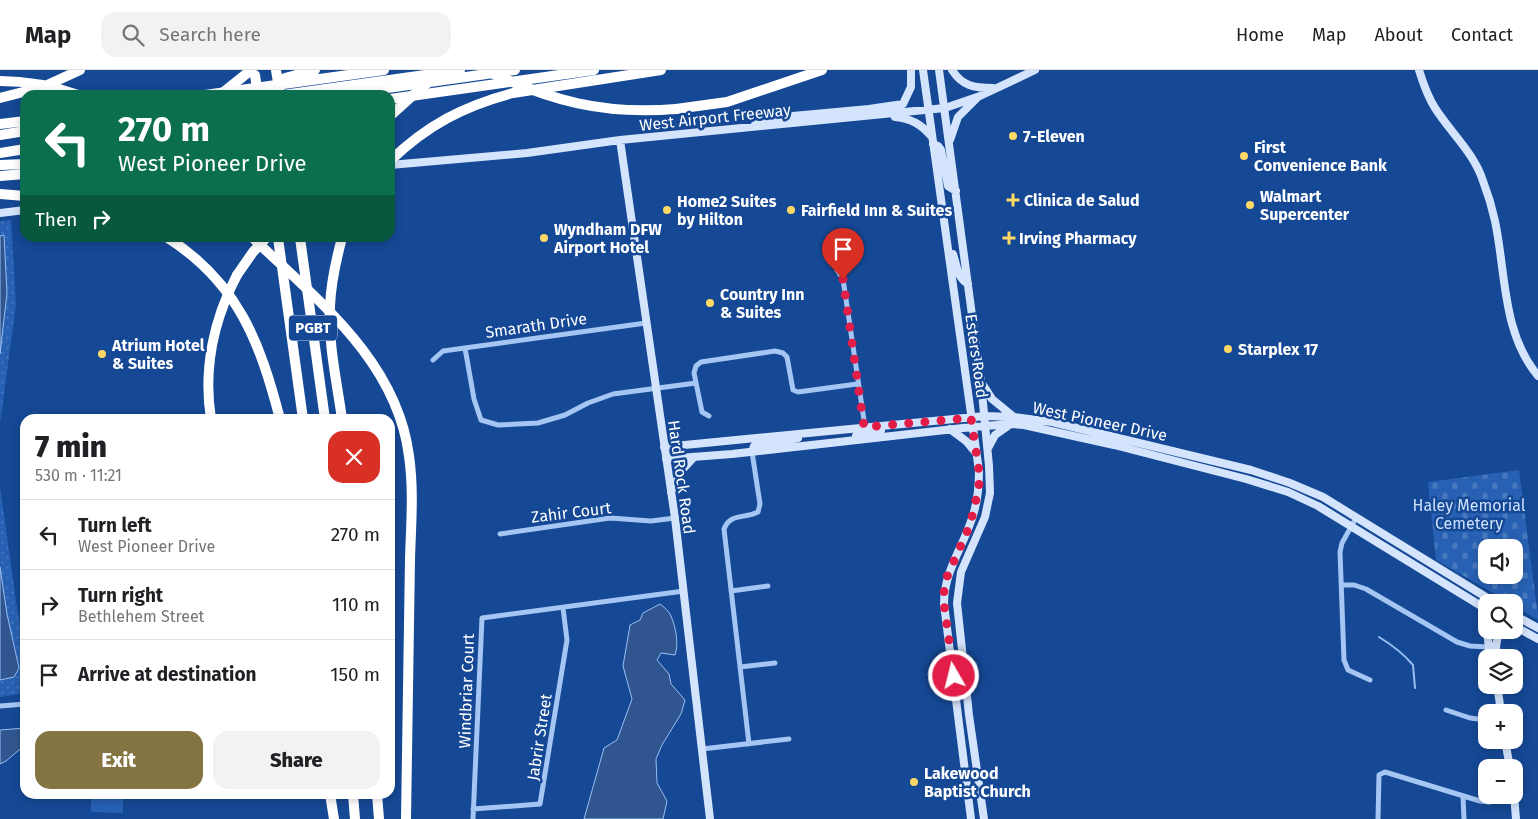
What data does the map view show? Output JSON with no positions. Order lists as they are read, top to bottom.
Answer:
{
  "streets": {
    "highway": ["PGBT"],
    "main road": [
      "West Airport Freeway",
      "Esters Road",
      "West Pioneer Drive",
      "Hard Rock Road"
    ],
    "street": [
      "Smarath Drive",
      "Zahir Court",
      "Windbriar Court",
      "Jabrir Street"
    ]
  },
  "crossings": [
    ["West Airport Freeway", "Esters Road"],
    ["West Airport Freeway", "Hard Rock Road"],
    ["Smarath Drive", "Hard Rock Road"],
    ["Esters Road", "West Pioneer Drive"],
    ["West Pioneer Drive", "Hard Rock Road"],
    ["Hard Rock Road", "Zahir Court"],
    ["Hard Rock Road", "Windbriar Court"],
    ["Windbriar Court", "Jabrir Street"]
  ],
  "parks": ["Haley Memorial Cemetery"],
  "places": {
    "other": [
      "7-Eleven",
      "First Convenience Bank",
      "Walmart Supercenter",
      "Home2 Suites by Hilton",
      "Fairfield Inn & Suites",
      "Wyndham DFW Airport Hotel",
      "Country Inn & Suites",
      "Starplex 17",
      "Atrium Hotel & Suites",
      "Lakewood Baptist Church"
    ],
    "health": ["Clinica de Salud", "Irving Pharmacy"]
  },
  "page": {
    "header": "Map",
    "search": "Search here",
    "nav": [
      "Home",
      "Map",
      "About",
      "Contact"
    ],
    "turn": ["270 m", "West Pioneer Drive"],
    "then": "Then",
    "heading": ["7 min", "530 m · 11:21"],
    "list": [
      {
        "name": "Turn left",
        "note": "West Pioneer Drive",
        "value": "270 m"
      },
      {
        "name": "Turn right",
        "note": "Bethlehem Street",
        "value": "110 m"
      },
      {
        "name": "Arrive at destination",
        "value": "150 m"
      }
    ],
    "map_buttons": ["+", "−"],
    "buttons": ["Exit", "Share"]
  }
}
